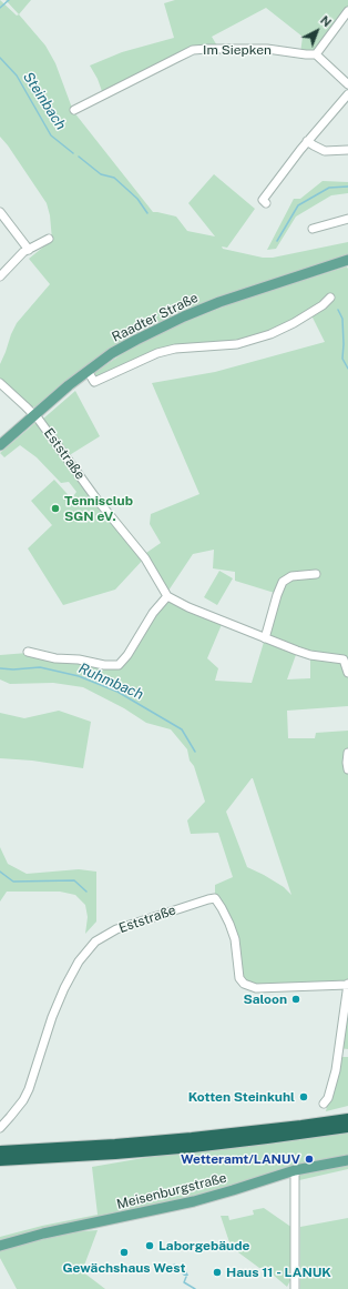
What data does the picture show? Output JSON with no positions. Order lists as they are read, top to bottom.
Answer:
{
  "streets": {
    "main road": ["Raadter Straße", "Meisenburgstraße"],
    "street": ["Im Siepken", "Eststraße"]
  },
  "crossings": [
    ["Raadter Straße", "Eststraße"]
  ],
  "water": ["Steinbach", "Ruhmbach"],
  "places": [
    "Tennisclub SGN eV.",
    "Saloon",
    "Kotten Steinkuhl",
    "Wetteramt/LANUV",
    "Laborgebäude",
    "Gewächshaus West",
    "Haus 11 - LANUK"
  ],
  "north": "top right"
}
